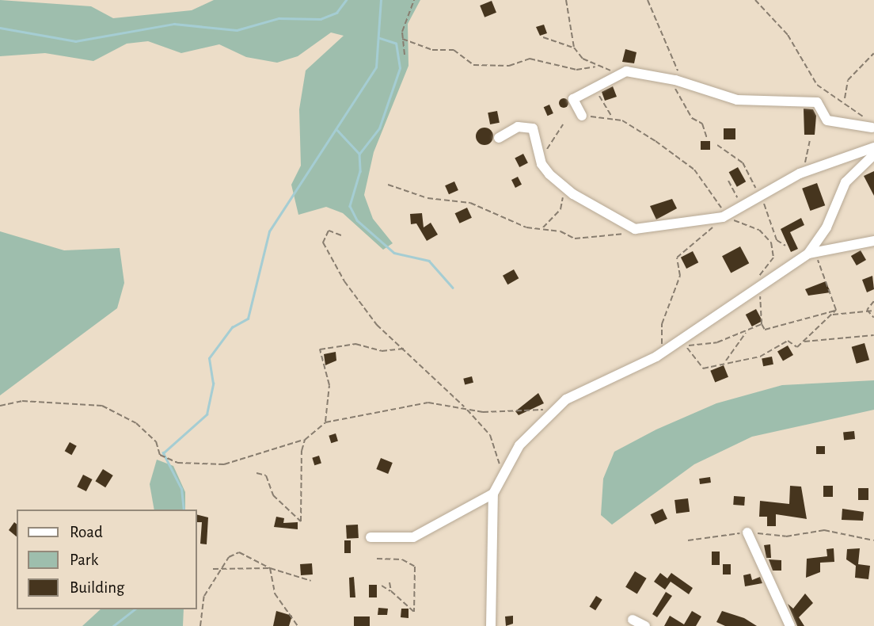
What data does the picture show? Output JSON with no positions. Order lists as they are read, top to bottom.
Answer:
{
  "legend": ["Road", "Park", "Building"]
}
